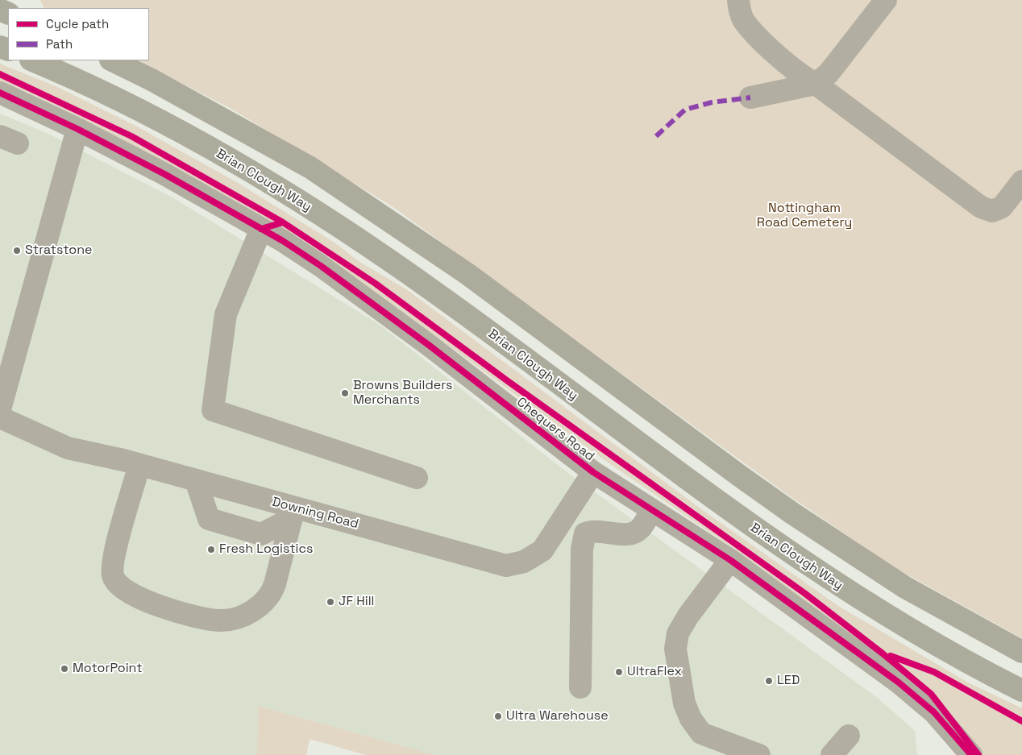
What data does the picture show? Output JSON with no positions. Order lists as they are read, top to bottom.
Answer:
{
  "streets": {
    "highway": ["Brian Clough Way"],
    "street": ["Chequers Road", "Downing Road"]
  },
  "crossings": [
    ["Chequers Road", "Downing Road"]
  ],
  "parks": ["Nottingham Road Cemetery"],
  "places": [
    "Stratstone",
    "Browns Builders Merchants",
    "Fresh Logistics",
    "JF Hill",
    "MotorPoint",
    "UltraFlex",
    "LED",
    "Ultra Warehouse"
  ],
  "legend": ["Cycle path", "Path"]
}
